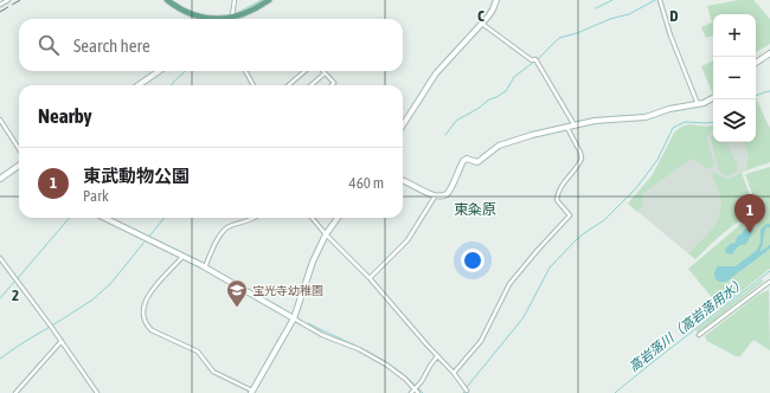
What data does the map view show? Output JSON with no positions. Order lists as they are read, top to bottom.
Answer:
{
  "districts": ["東粂原"],
  "water": ["高岩落川（高岩落用水）"],
  "places": {
    "school or university": ["宝光寺幼稚園"]
  },
  "page": {
    "map_buttons": ["+", "−"],
    "search": "Search here",
    "heading": "Nearby",
    "list": [
      {
        "mark": "1",
        "name": "東武動物公園",
        "note": "Park",
        "value": "460 m"
      }
    ],
    "pins": "1"
  },
  "grid": {
    "columns": ["C", "D"],
    "rows": ["2"]
  }
}
